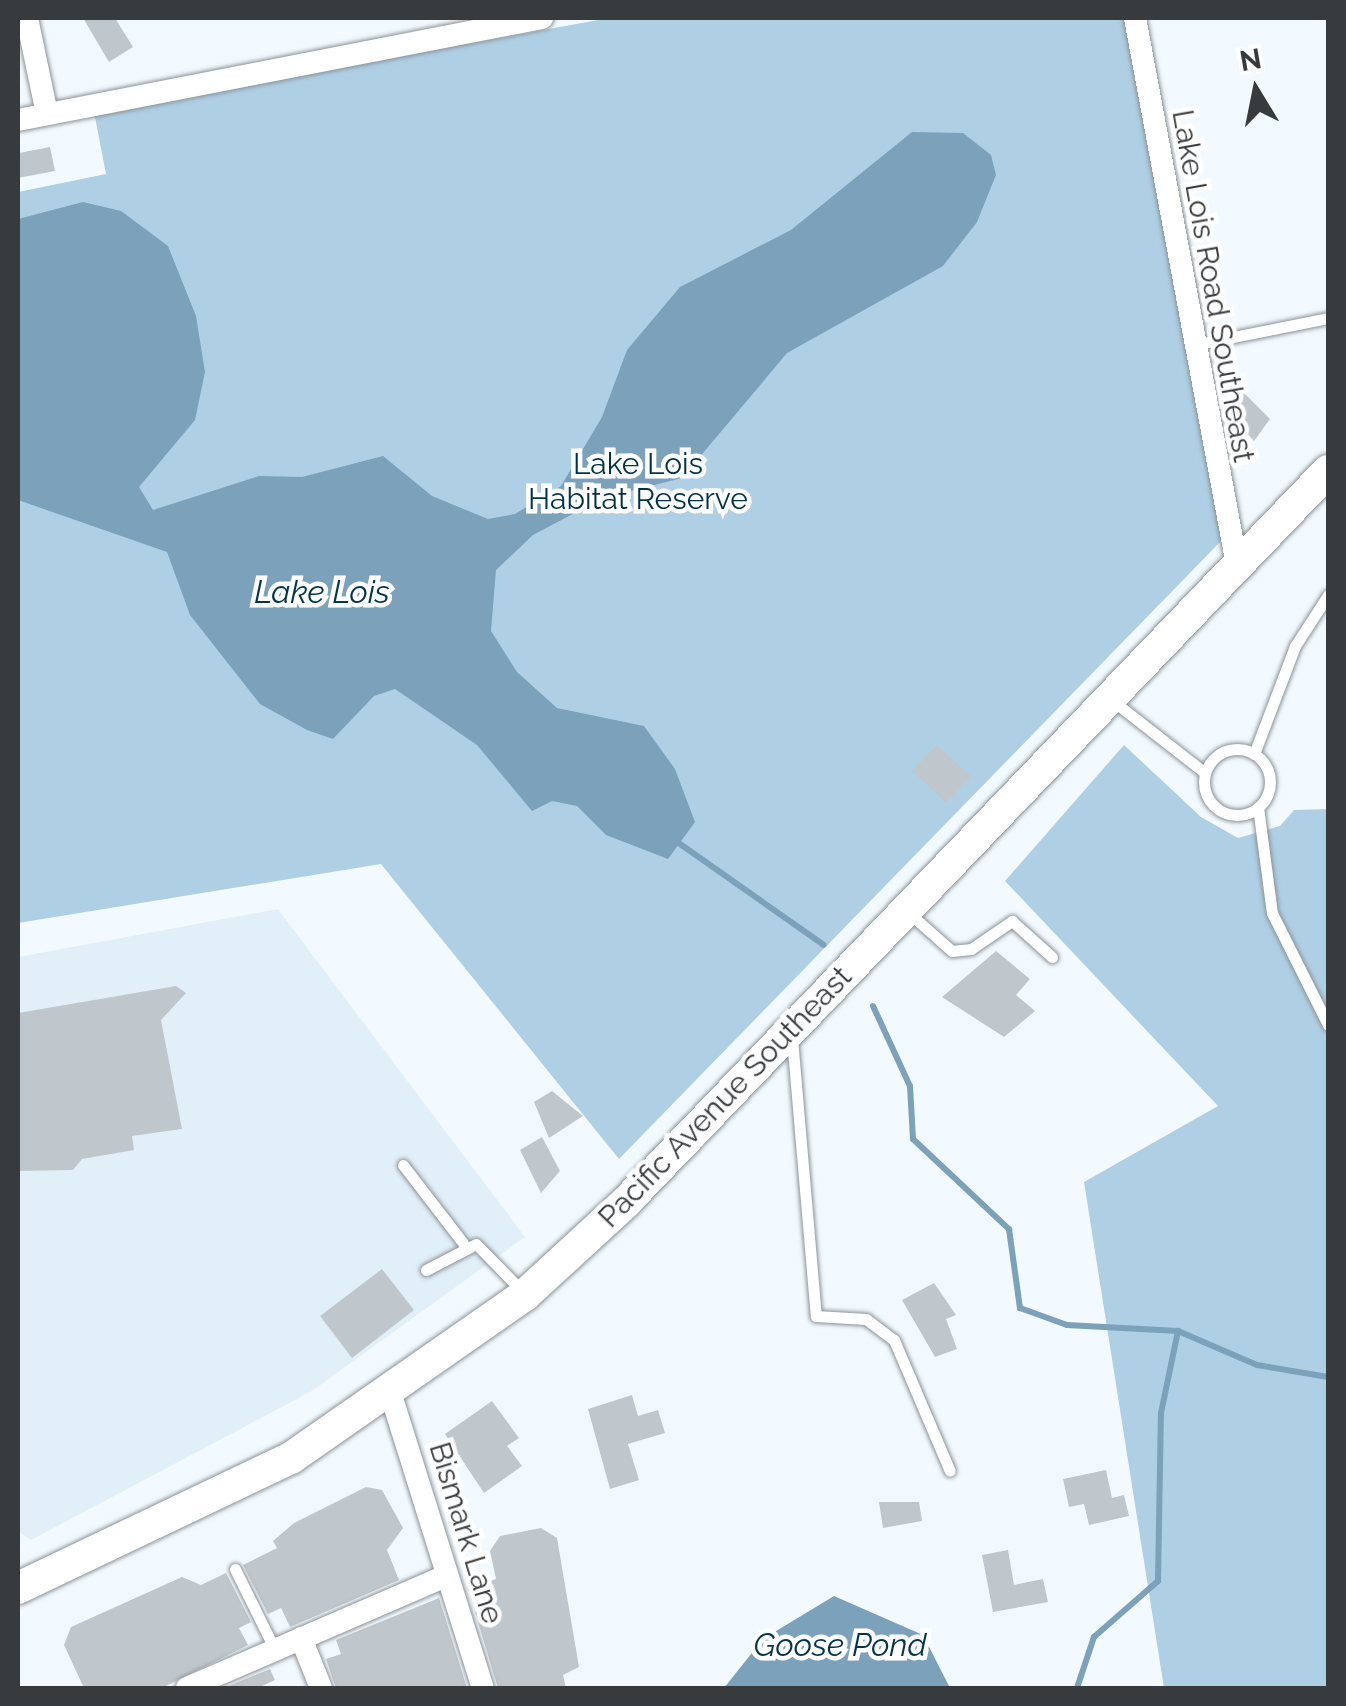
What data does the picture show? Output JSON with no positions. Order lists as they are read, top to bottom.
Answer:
{
  "streets": {
    "main road": ["Pacific Avenue Southeast"],
    "street": ["Lake Lois Road Southeast", "Bismark Lane"]
  },
  "crossings": [
    ["Lake Lois Road Southeast", "Pacific Avenue Southeast"],
    ["Pacific Avenue Southeast", "Bismark Lane"]
  ],
  "water": ["Lake Lois", "Goose Pond"],
  "parks": ["Lake Lois Habitat Reserve"],
  "north": "top"
}
